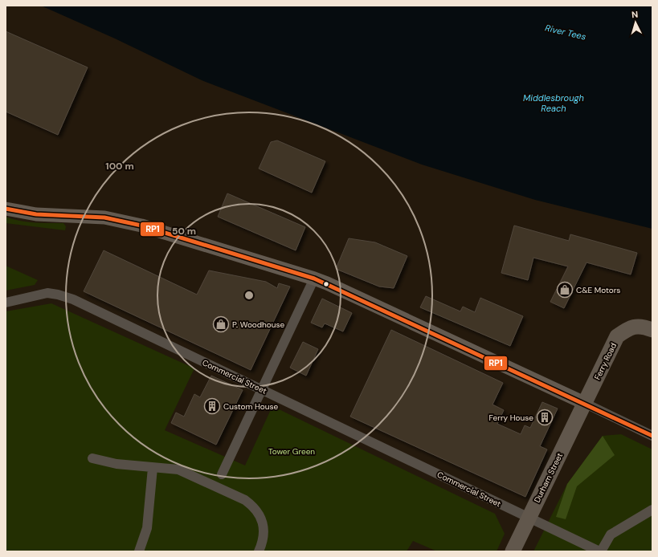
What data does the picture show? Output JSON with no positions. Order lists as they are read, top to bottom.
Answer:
{
  "streets": {
    "main road": ["Ferry Road", "Durham Street"],
    "street": ["Commercial Street"]
  },
  "crossings": [
    ["Ferry Road", "Durham Street"],
    ["Commercial Street", "Durham Street"]
  ],
  "water": ["River Tees", "Middlesbrough Reach"],
  "parks": ["Tower Green"],
  "places": {
    "shop": ["C&E Motors", "P. Woodhouse"],
    "building": ["Custom House", "Ferry House"]
  },
  "lines": ["transit line RP1"],
  "north": "top",
  "rings": ["100 m", "50 m"]
}
